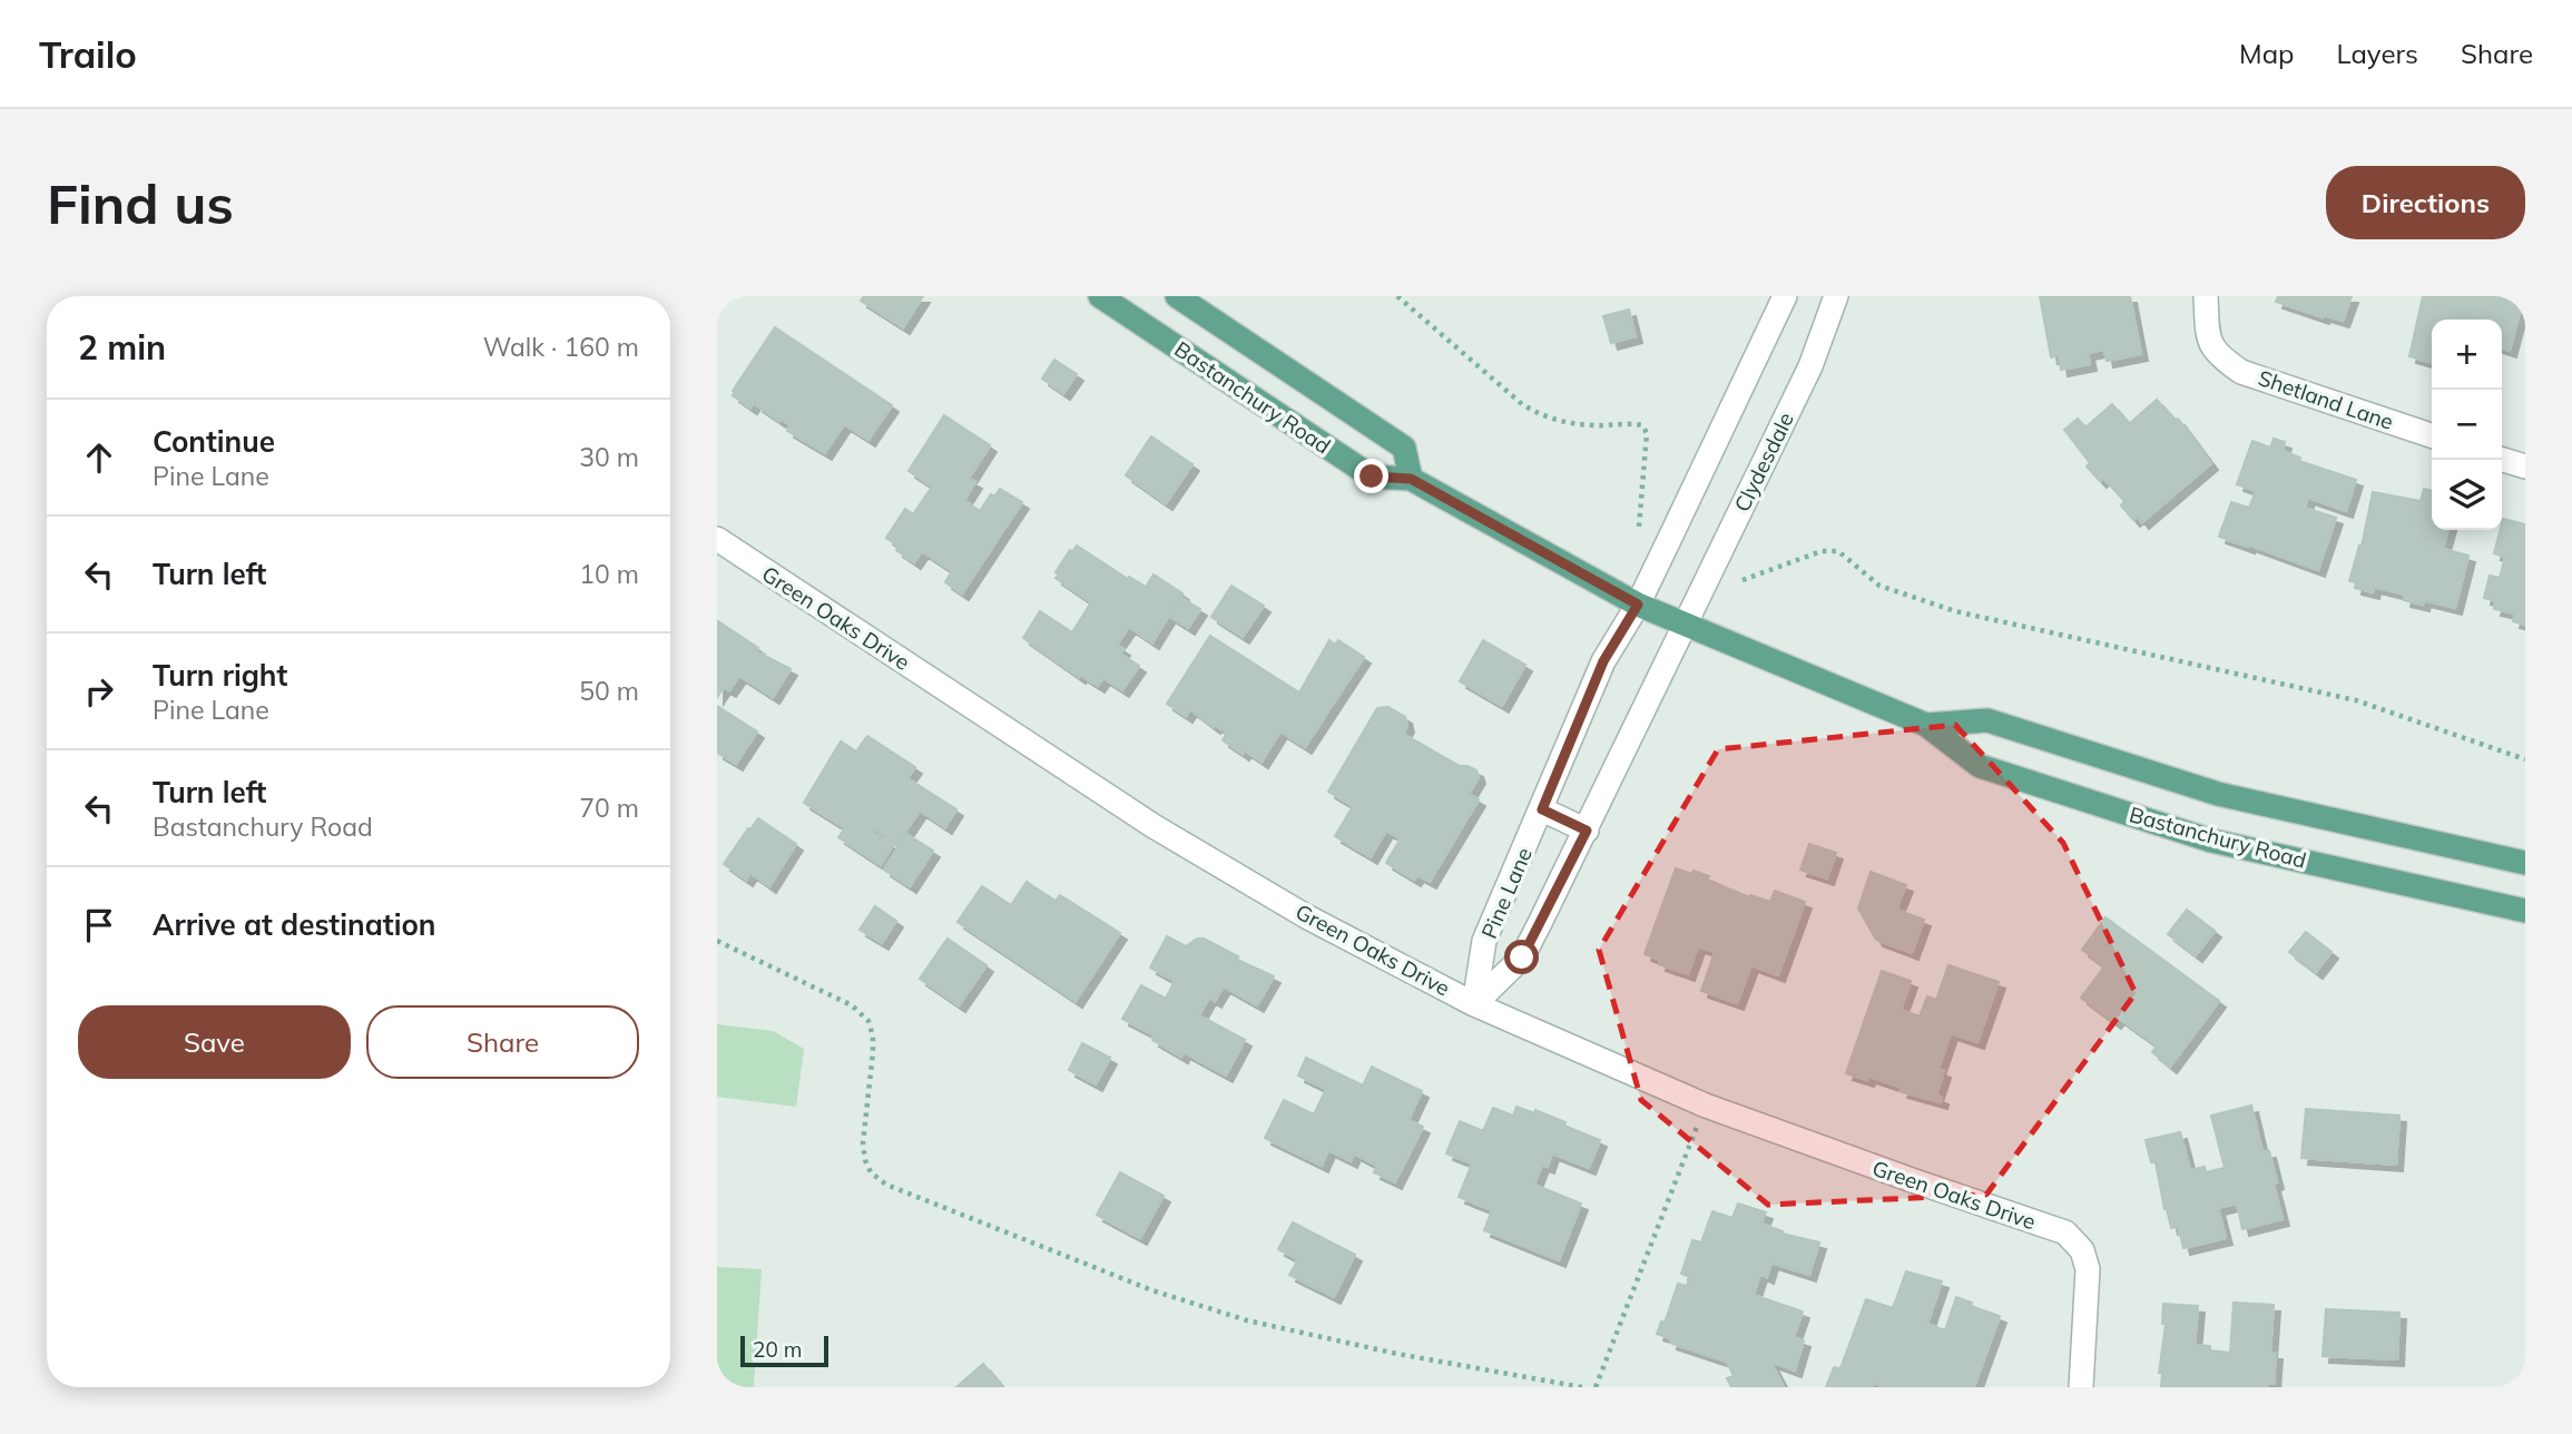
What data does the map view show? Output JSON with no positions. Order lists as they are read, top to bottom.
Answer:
{
  "streets": {
    "main road": ["Bastanchury Road"],
    "street": [
      "Shetland Lane",
      "Clydesdale",
      "Green Oaks Drive",
      "Pine Lane"
    ]
  },
  "crossings": [
    ["Bastanchury Road", "Clydesdale"],
    ["Bastanchury Road", "Pine Lane"],
    ["Clydesdale", "Pine Lane"],
    ["Green Oaks Drive", "Pine Lane"]
  ],
  "scale_bar": "20 m",
  "page": {
    "header": "Trailo",
    "nav": ["Map", "Layers", "Share"],
    "buttons": [
      "Directions",
      ["Save", "Share"]
    ],
    "title": "Find us",
    "heading": ["2 min", "Walk · 160 m"],
    "map_buttons": ["+", "−"],
    "list": [
      ["Continue", "Pine Lane", "30 m"],
      ["Turn left", "10 m"],
      ["Turn right", "Pine Lane", "50 m"],
      ["Turn left", "Bastanchury Road", "70 m"],
      "Arrive at destination"
    ],
    "scale": "20 m"
  }
}
